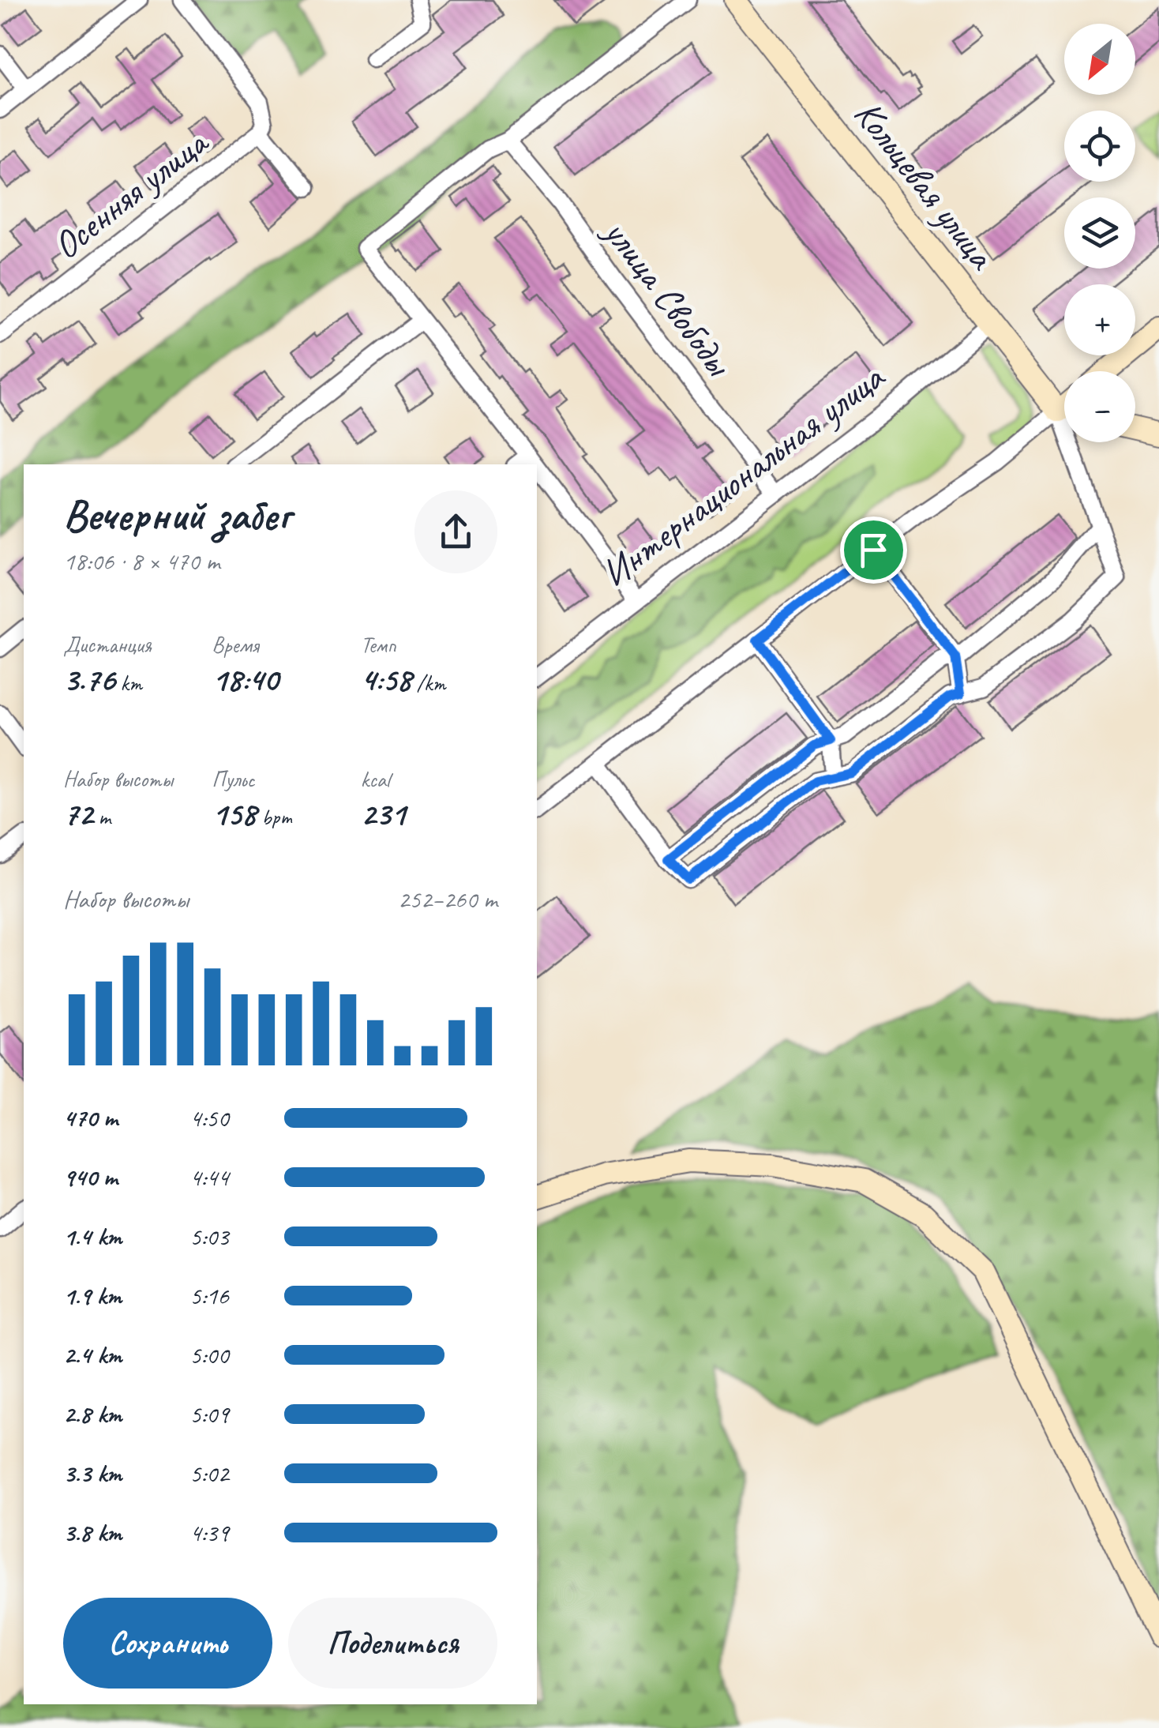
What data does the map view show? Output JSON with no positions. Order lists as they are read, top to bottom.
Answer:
{
  "streets": {
    "street": [
      "Кольцевая улица",
      "Осенняя улица",
      "улица Свободы",
      "Интернациональная улица"
    ]
  },
  "crossings": [
    ["Кольцевая улица", "Интернациональная улица"],
    ["улица Свободы", "Интернациональная улица"]
  ],
  "north": "bottom left",
  "page": {
    "map_buttons": ["+", "−"],
    "heading": ["Вечерний забег", "18:06 · 8 × 470 m"],
    "stats": [
      ["Дистанция", "3.76 km"],
      ["Время", "18:40"],
      ["Темп", "4:58 /km"],
      ["Набор высоты", "72 m"],
      ["Пульс", "158 bpm"],
      ["kcal", "231"]
    ],
    "chart": ["Набор высоты", "252–260 m"],
    "list": [
      {
        "name": "470 m",
        "note": "4:50"
      },
      {
        "name": "940 m",
        "note": "4:44"
      },
      {
        "name": "1.4 km",
        "note": "5:03"
      },
      {
        "name": "1.9 km",
        "note": "5:16"
      },
      {
        "name": "2.4 km",
        "note": "5:00"
      },
      {
        "name": "2.8 km",
        "note": "5:09"
      },
      {
        "name": "3.3 km",
        "note": "5:02"
      },
      {
        "name": "3.8 km",
        "note": "4:39"
      }
    ],
    "buttons": ["Сохранить", "Поделиться"]
  }
}
